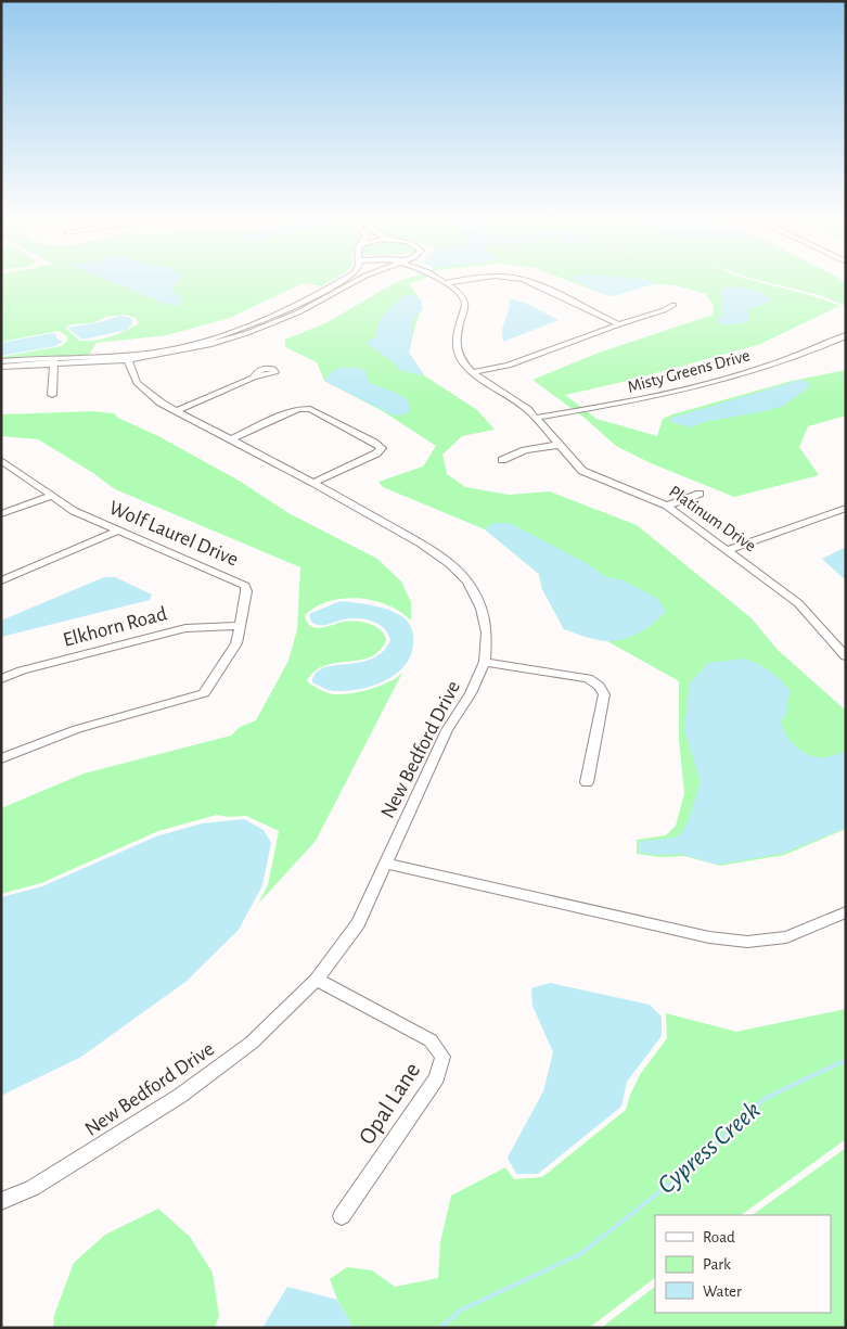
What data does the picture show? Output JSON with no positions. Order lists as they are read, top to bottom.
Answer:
{
  "streets": {
    "street": [
      "Misty Greens Drive",
      "Platinum Drive",
      "Wolf Laurel Drive",
      "Elkhorn Road",
      "New Bedford Drive",
      "Opal Lane"
    ]
  },
  "crossings": [
    ["Misty Greens Drive", "Platinum Drive"],
    ["Wolf Laurel Drive", "Elkhorn Road"],
    ["New Bedford Drive", "Opal Lane"]
  ],
  "water": ["Cypress Creek"],
  "legend": ["Road", "Park", "Water"]
}
